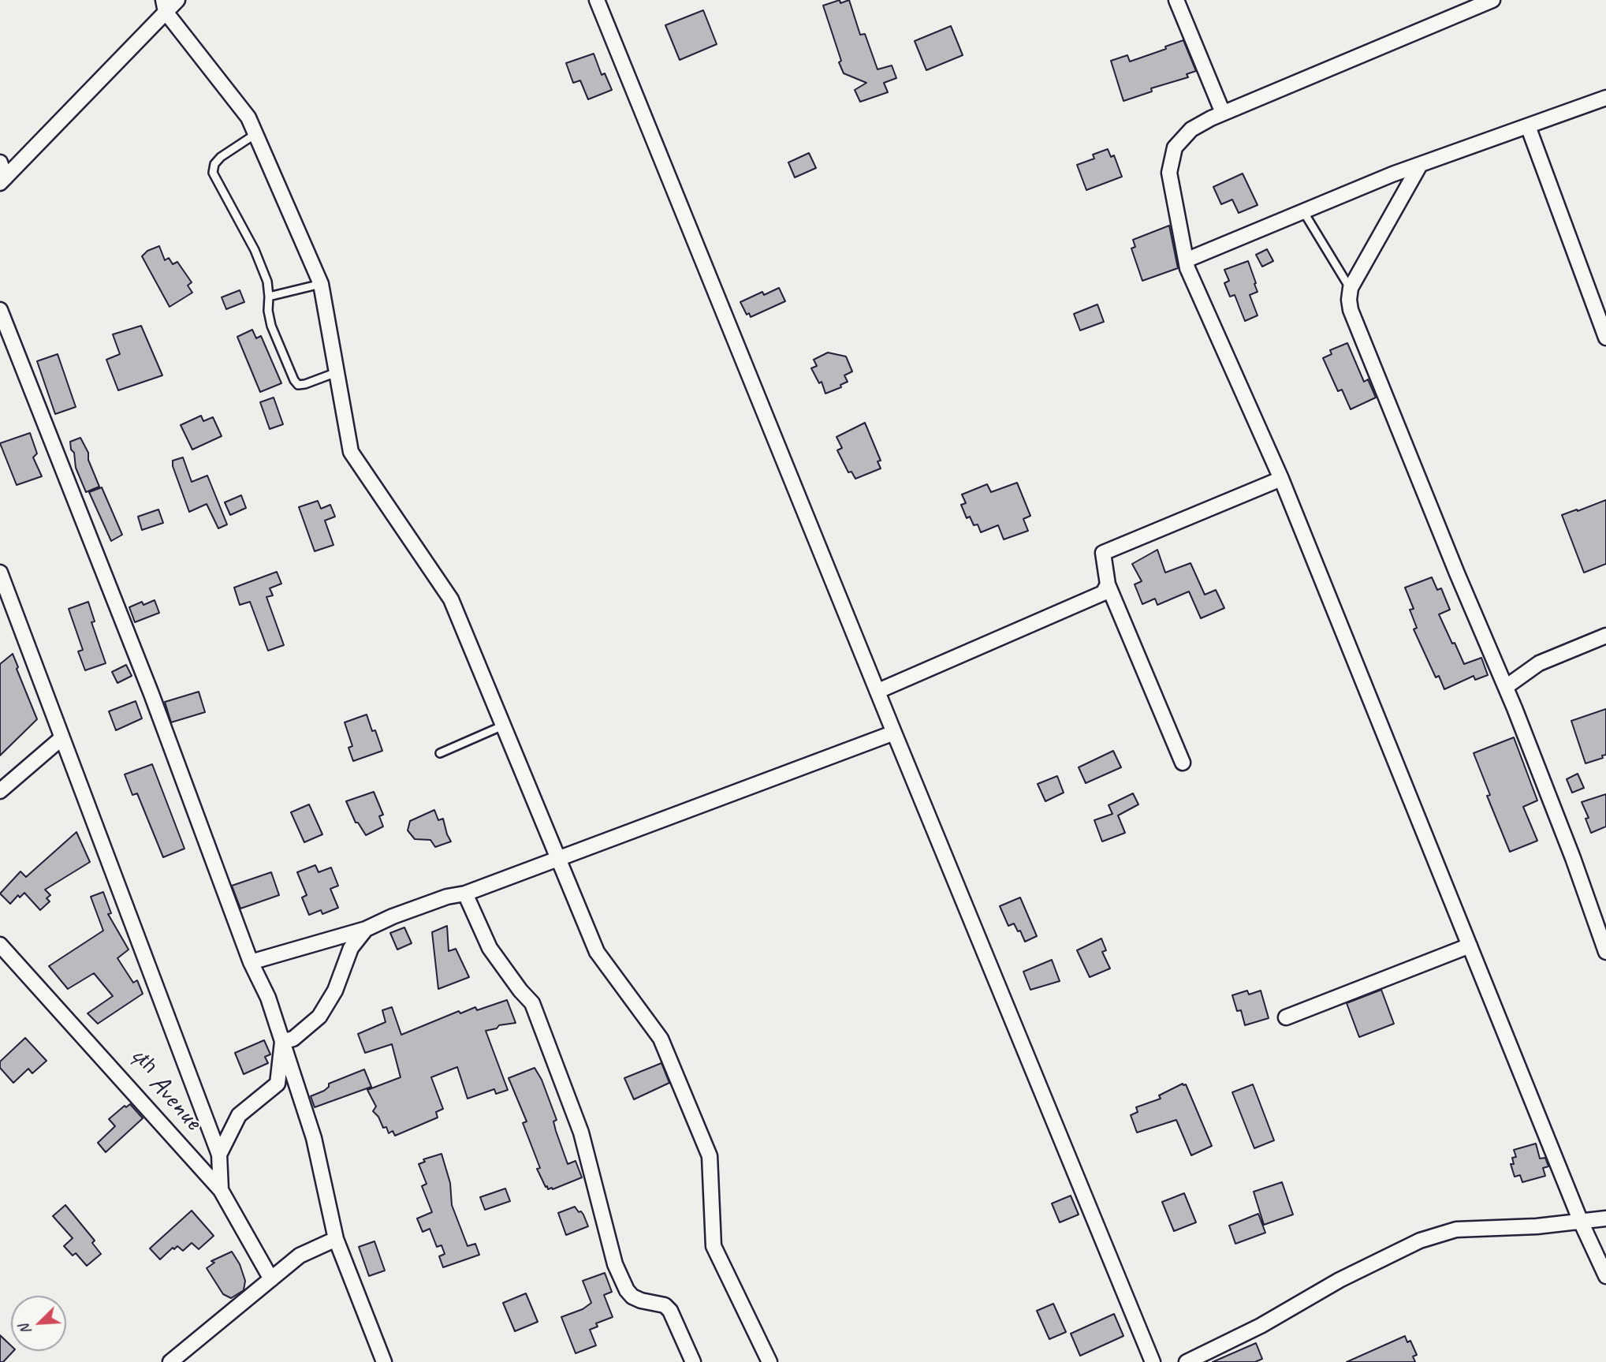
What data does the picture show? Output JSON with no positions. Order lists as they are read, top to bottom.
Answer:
{
  "streets": {
    "street": ["4ᵗʰ Avenue"]
  },
  "north": "bottom left"
}
